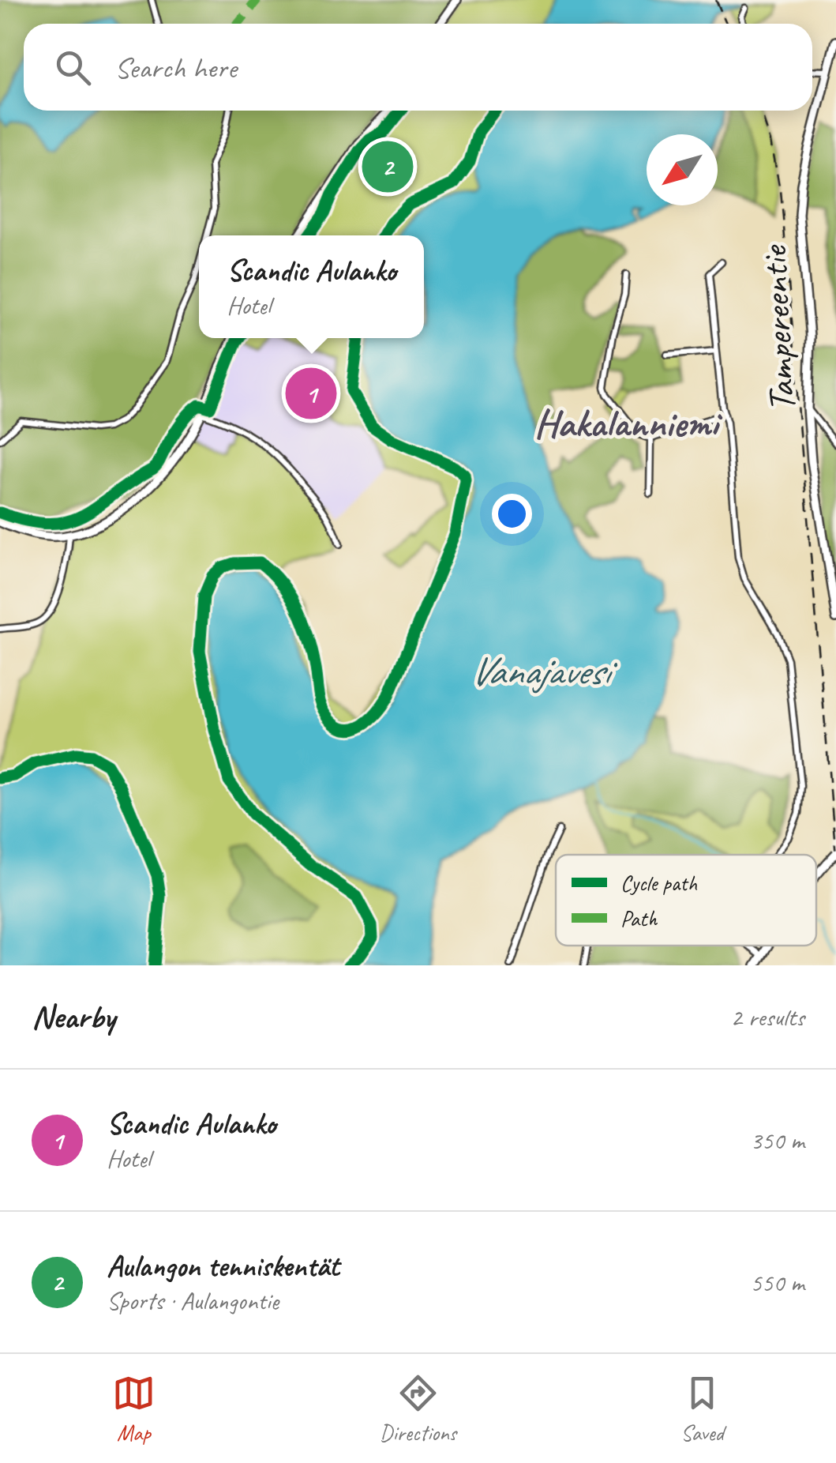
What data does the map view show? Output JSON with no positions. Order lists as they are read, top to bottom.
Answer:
{
  "streets": {
    "main road": ["Tampereentie"]
  },
  "districts": ["Hakalanniemi"],
  "water": ["Vanajavesi"],
  "legend": ["Cycle path", "Path"],
  "north": "bottom left",
  "page": {
    "search": "Search here",
    "pins": ["2", "1"],
    "popup": ["Scandic Aulanko", "Hotel"],
    "heading": ["Nearby", "2 results"],
    "list": [
      {
        "mark": "1",
        "name": "Scandic Aulanko",
        "note": "Hotel",
        "value": "350 m"
      },
      {
        "mark": "2",
        "name": "Aulangon tenniskentät",
        "note": "Sports · Aulangontie",
        "value": "550 m"
      }
    ],
    "nav": ["Map", "Directions", "Saved"]
  }
}
